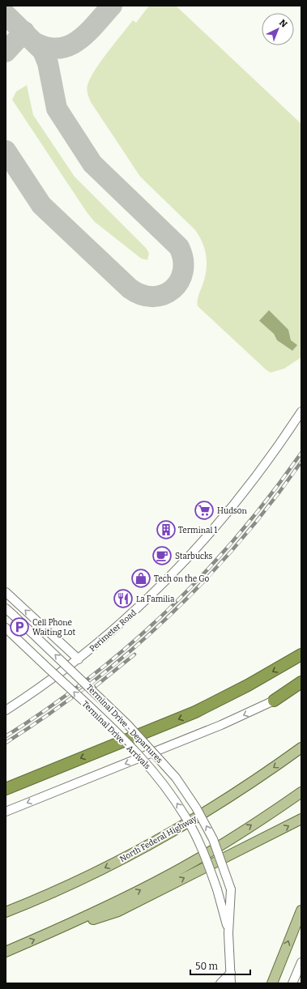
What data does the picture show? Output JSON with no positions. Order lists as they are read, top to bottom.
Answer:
{
  "streets": {
    "main road": ["North Federal Highway"],
    "street": ["Perimeter Road", "Terminal Drive - Departures", "Terminal Drive - Arrivals"]
  },
  "crossings": [
    ["Terminal Drive - Departures", "Terminal Drive - Arrivals"]
  ],
  "one_way": ["Terminal Drive - Departures", "Terminal Drive - Arrivals"],
  "places": {
    "supermarket": ["Hudson"],
    "building": ["Terminal 1"],
    "cafe": ["Starbucks"],
    "shop": ["Tech on the Go"],
    "restaurant": ["La Familia"],
    "parking": ["Cell Phone Waiting Lot"]
  },
  "scale_bar": "50 m",
  "north": "top right"
}
